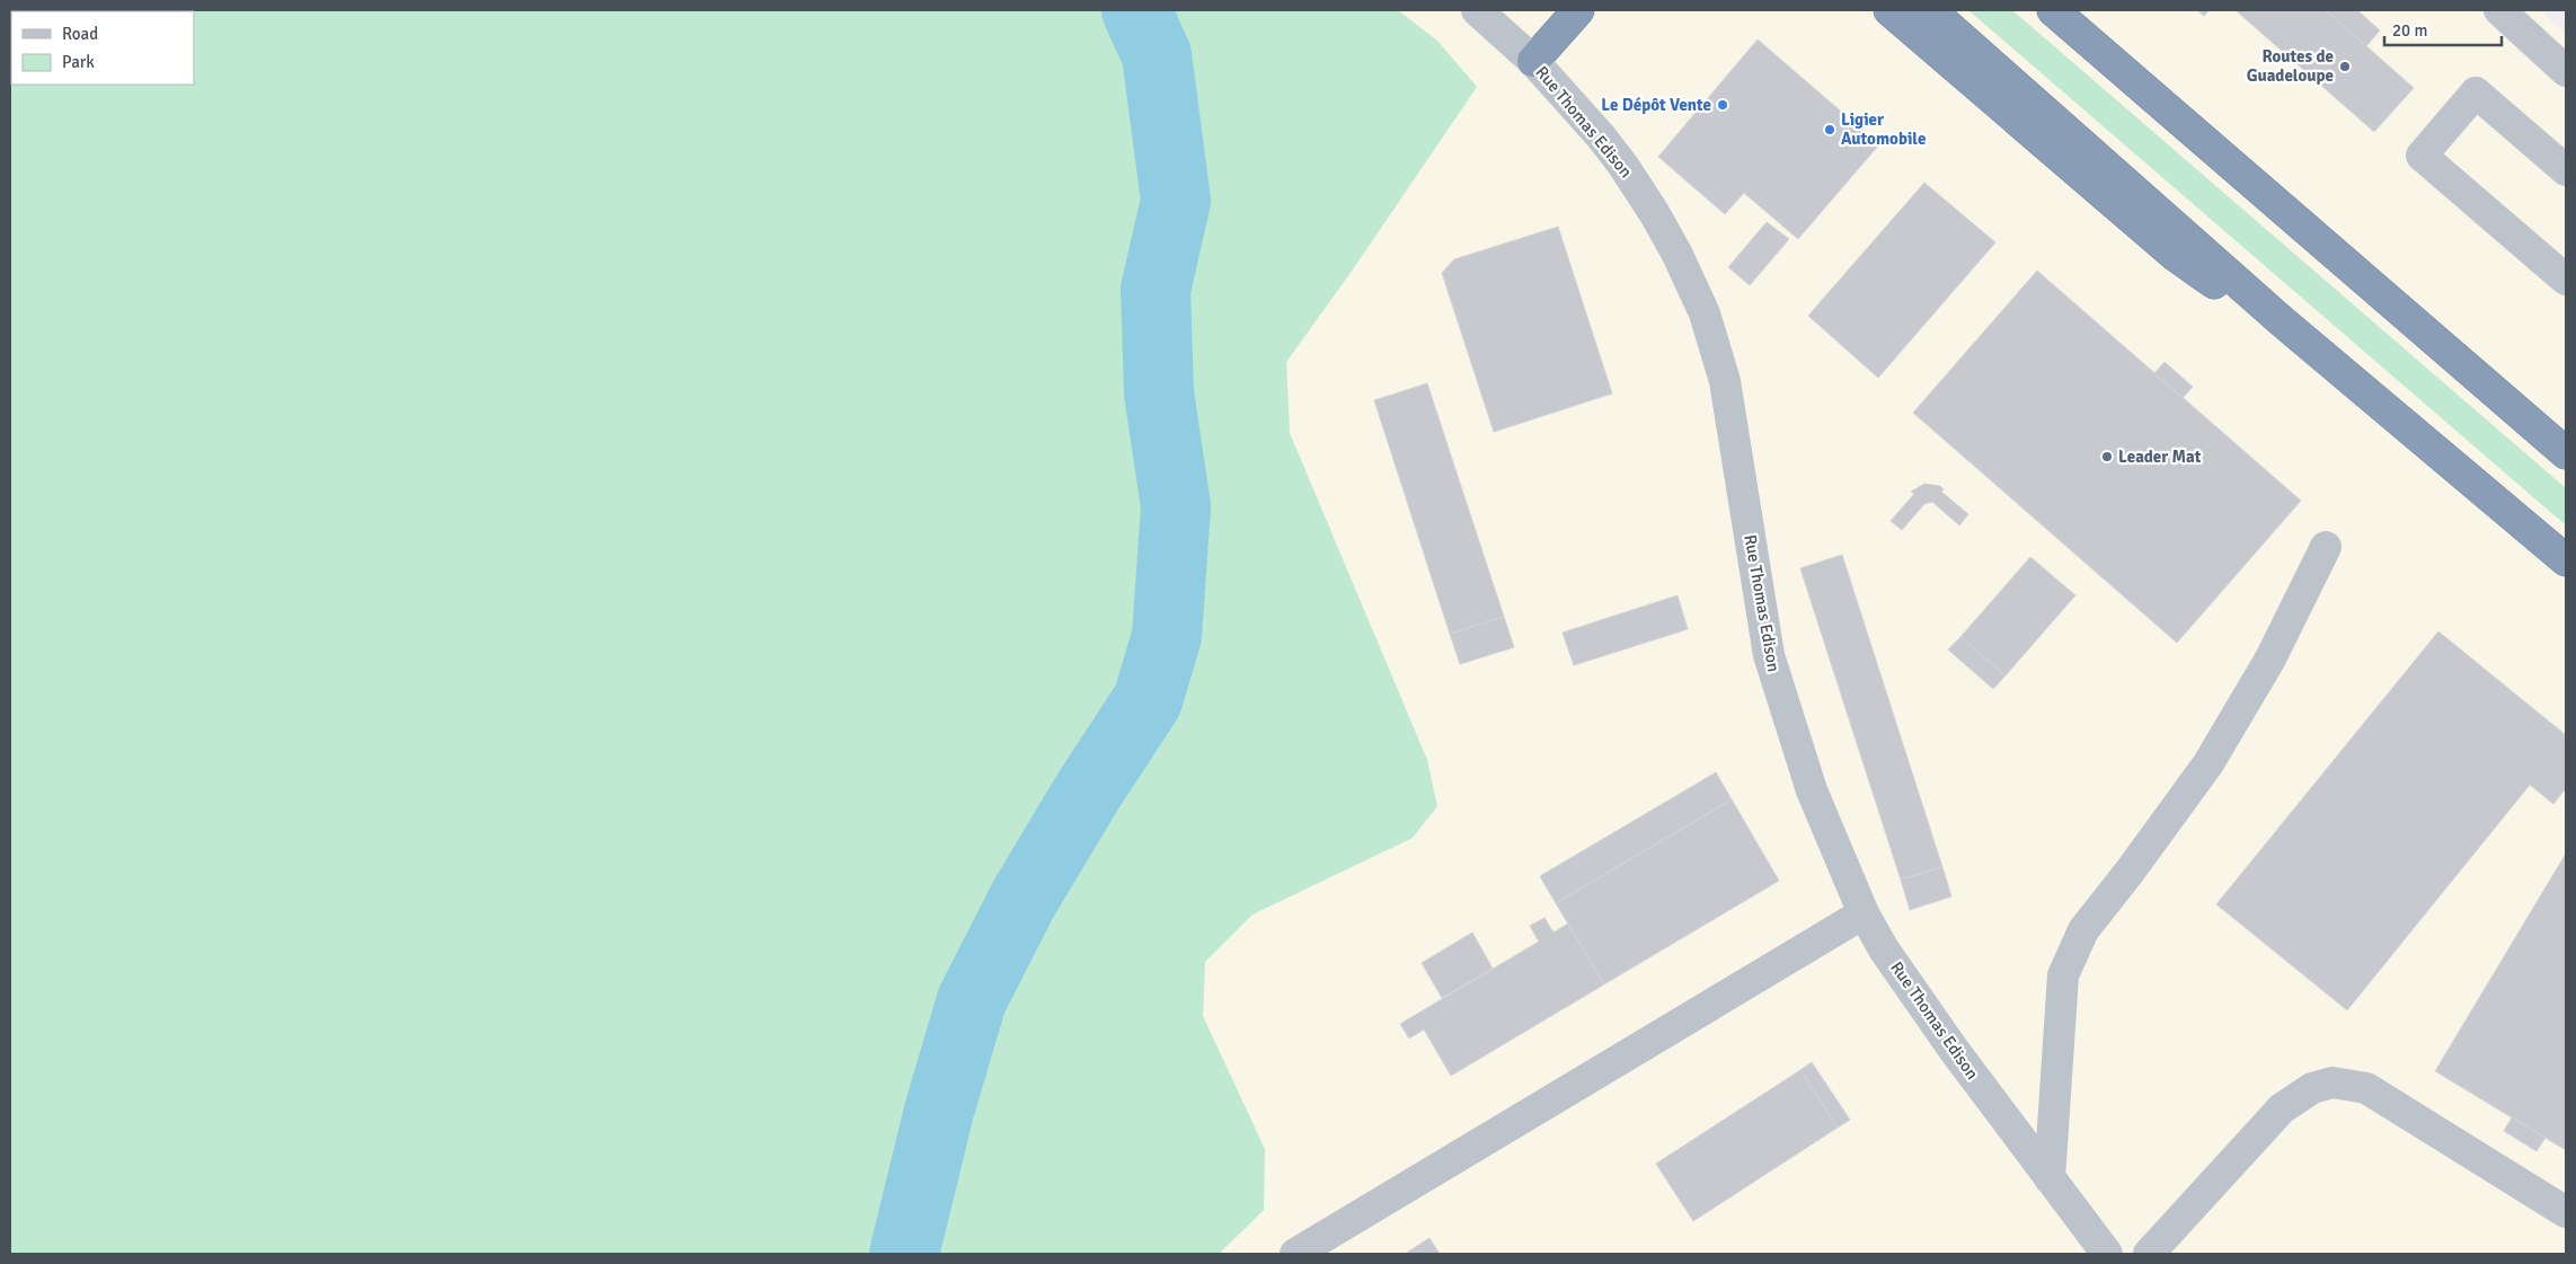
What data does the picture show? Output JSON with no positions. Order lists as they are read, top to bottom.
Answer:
{
  "streets": {
    "street": ["Rue Thomas Edison"]
  },
  "places": [
    "Routes de Guadeloupe",
    "Le Dépôt Vente",
    "Ligier Automobile",
    "Leader Mat"
  ],
  "legend": ["Road", "Park"],
  "scale_bar": "20 m"
}
